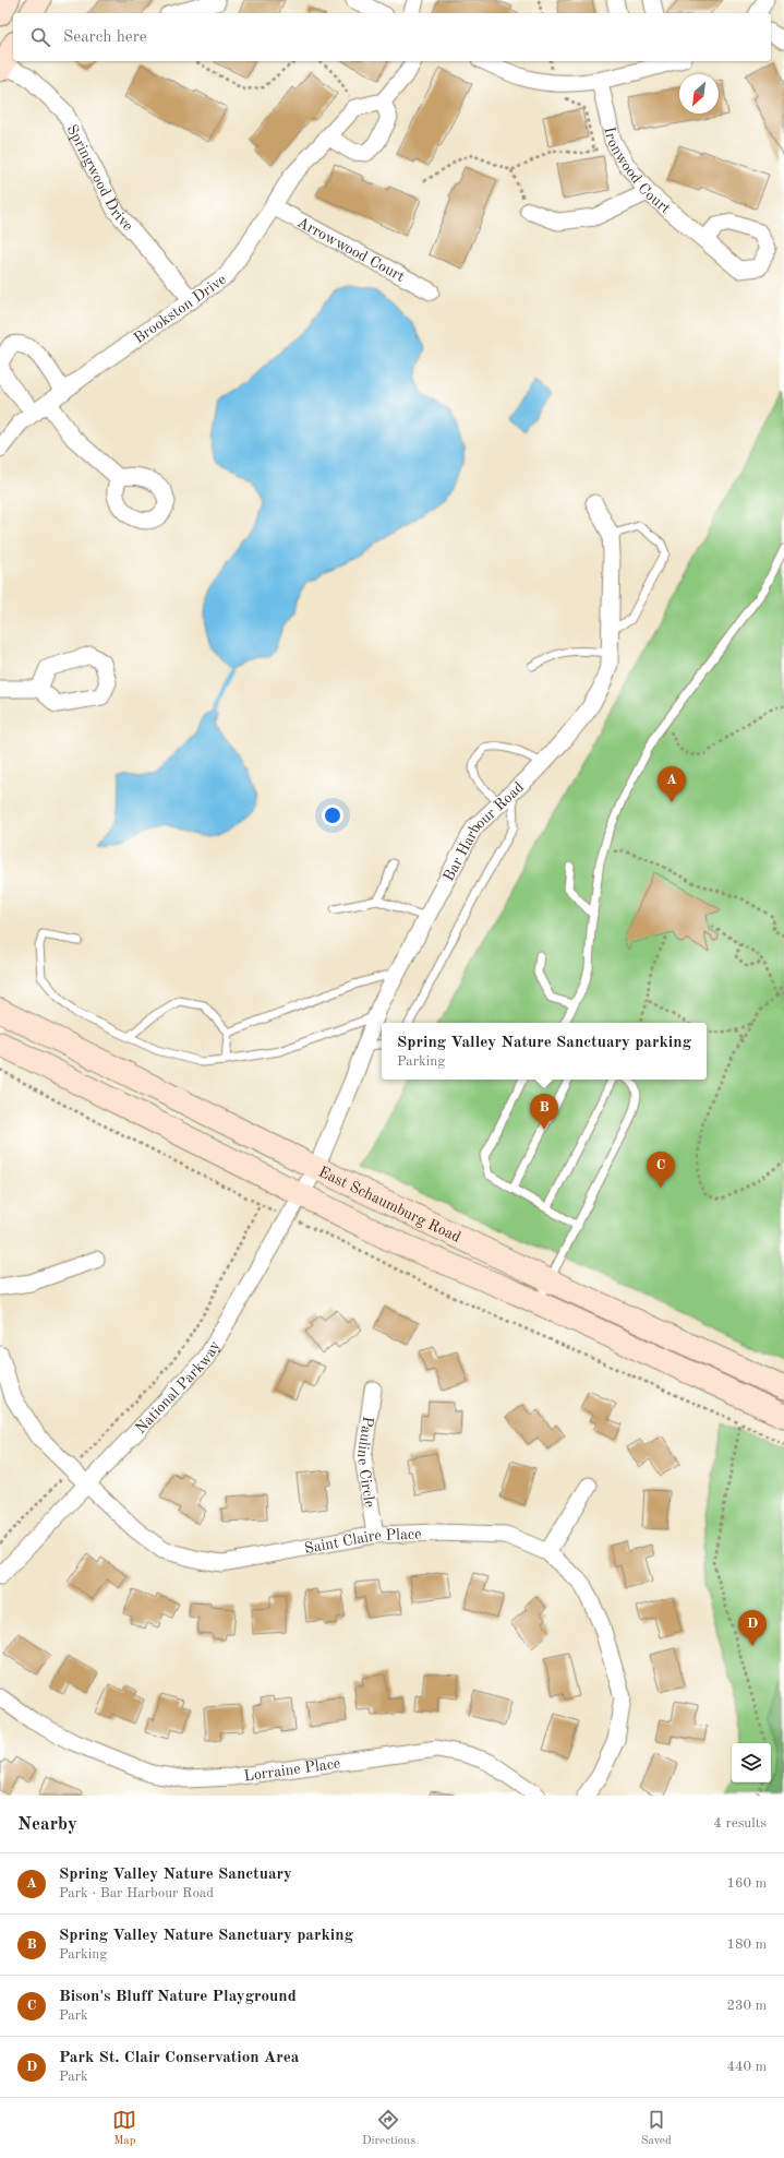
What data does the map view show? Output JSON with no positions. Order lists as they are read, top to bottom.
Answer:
{
  "streets": {
    "main road": ["East Schaumburg Road"],
    "street": [
      "Ironwood Court",
      "Springwood Drive",
      "Arrowwood Court",
      "Brookston Drive",
      "Bar Harbour Road",
      "National Parkway",
      "Pauline Circle",
      "Saint Claire Place",
      "Lorraine Place"
    ]
  },
  "crossings": [
    ["Springwood Drive", "Brookston Drive"],
    ["Arrowwood Court", "Brookston Drive"],
    ["Bar Harbour Road", "East Schaumburg Road"],
    ["Bar Harbour Road", "National Parkway"],
    ["East Schaumburg Road", "National Parkway"],
    ["National Parkway", "Saint Claire Place"],
    ["Pauline Circle", "Saint Claire Place"]
  ],
  "north": "bottom left",
  "page": {
    "search": "Search here",
    "pins": [
      "A",
      "B",
      "C",
      "D"
    ],
    "popup": ["Spring Valley Nature Sanctuary parking", "Parking"],
    "heading": ["Nearby", "4 results"],
    "list": [
      {
        "mark": "A",
        "name": "Spring Valley Nature Sanctuary",
        "note": "Park · Bar Harbour Road",
        "value": "160 m"
      },
      {
        "mark": "B",
        "name": "Spring Valley Nature Sanctuary parking",
        "note": "Parking",
        "value": "180 m"
      },
      {
        "mark": "C",
        "name": "Bison's Bluff Nature Playground",
        "note": "Park",
        "value": "230 m"
      },
      {
        "mark": "D",
        "name": "Park St. Clair Conservation Area",
        "note": "Park",
        "value": "440 m"
      }
    ],
    "nav": ["Map", "Directions", "Saved"]
  }
}
